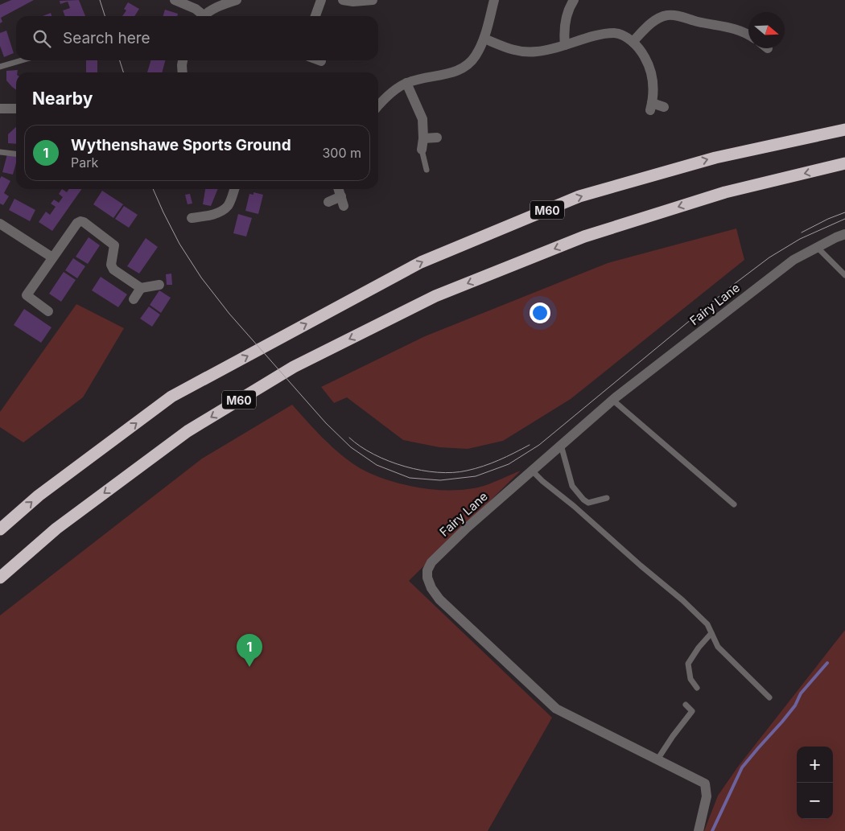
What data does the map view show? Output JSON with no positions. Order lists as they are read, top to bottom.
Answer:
{
  "streets": {
    "highway": ["M60"],
    "street": ["Fairy Lane"]
  },
  "north": "right",
  "page": {
    "search": "Search here",
    "heading": "Nearby",
    "list": [
      {
        "mark": "1",
        "name": "Wythenshawe Sports Ground",
        "note": "Park",
        "value": "300 m"
      }
    ],
    "pins": "1",
    "map_buttons": ["+", "−"]
  }
}
